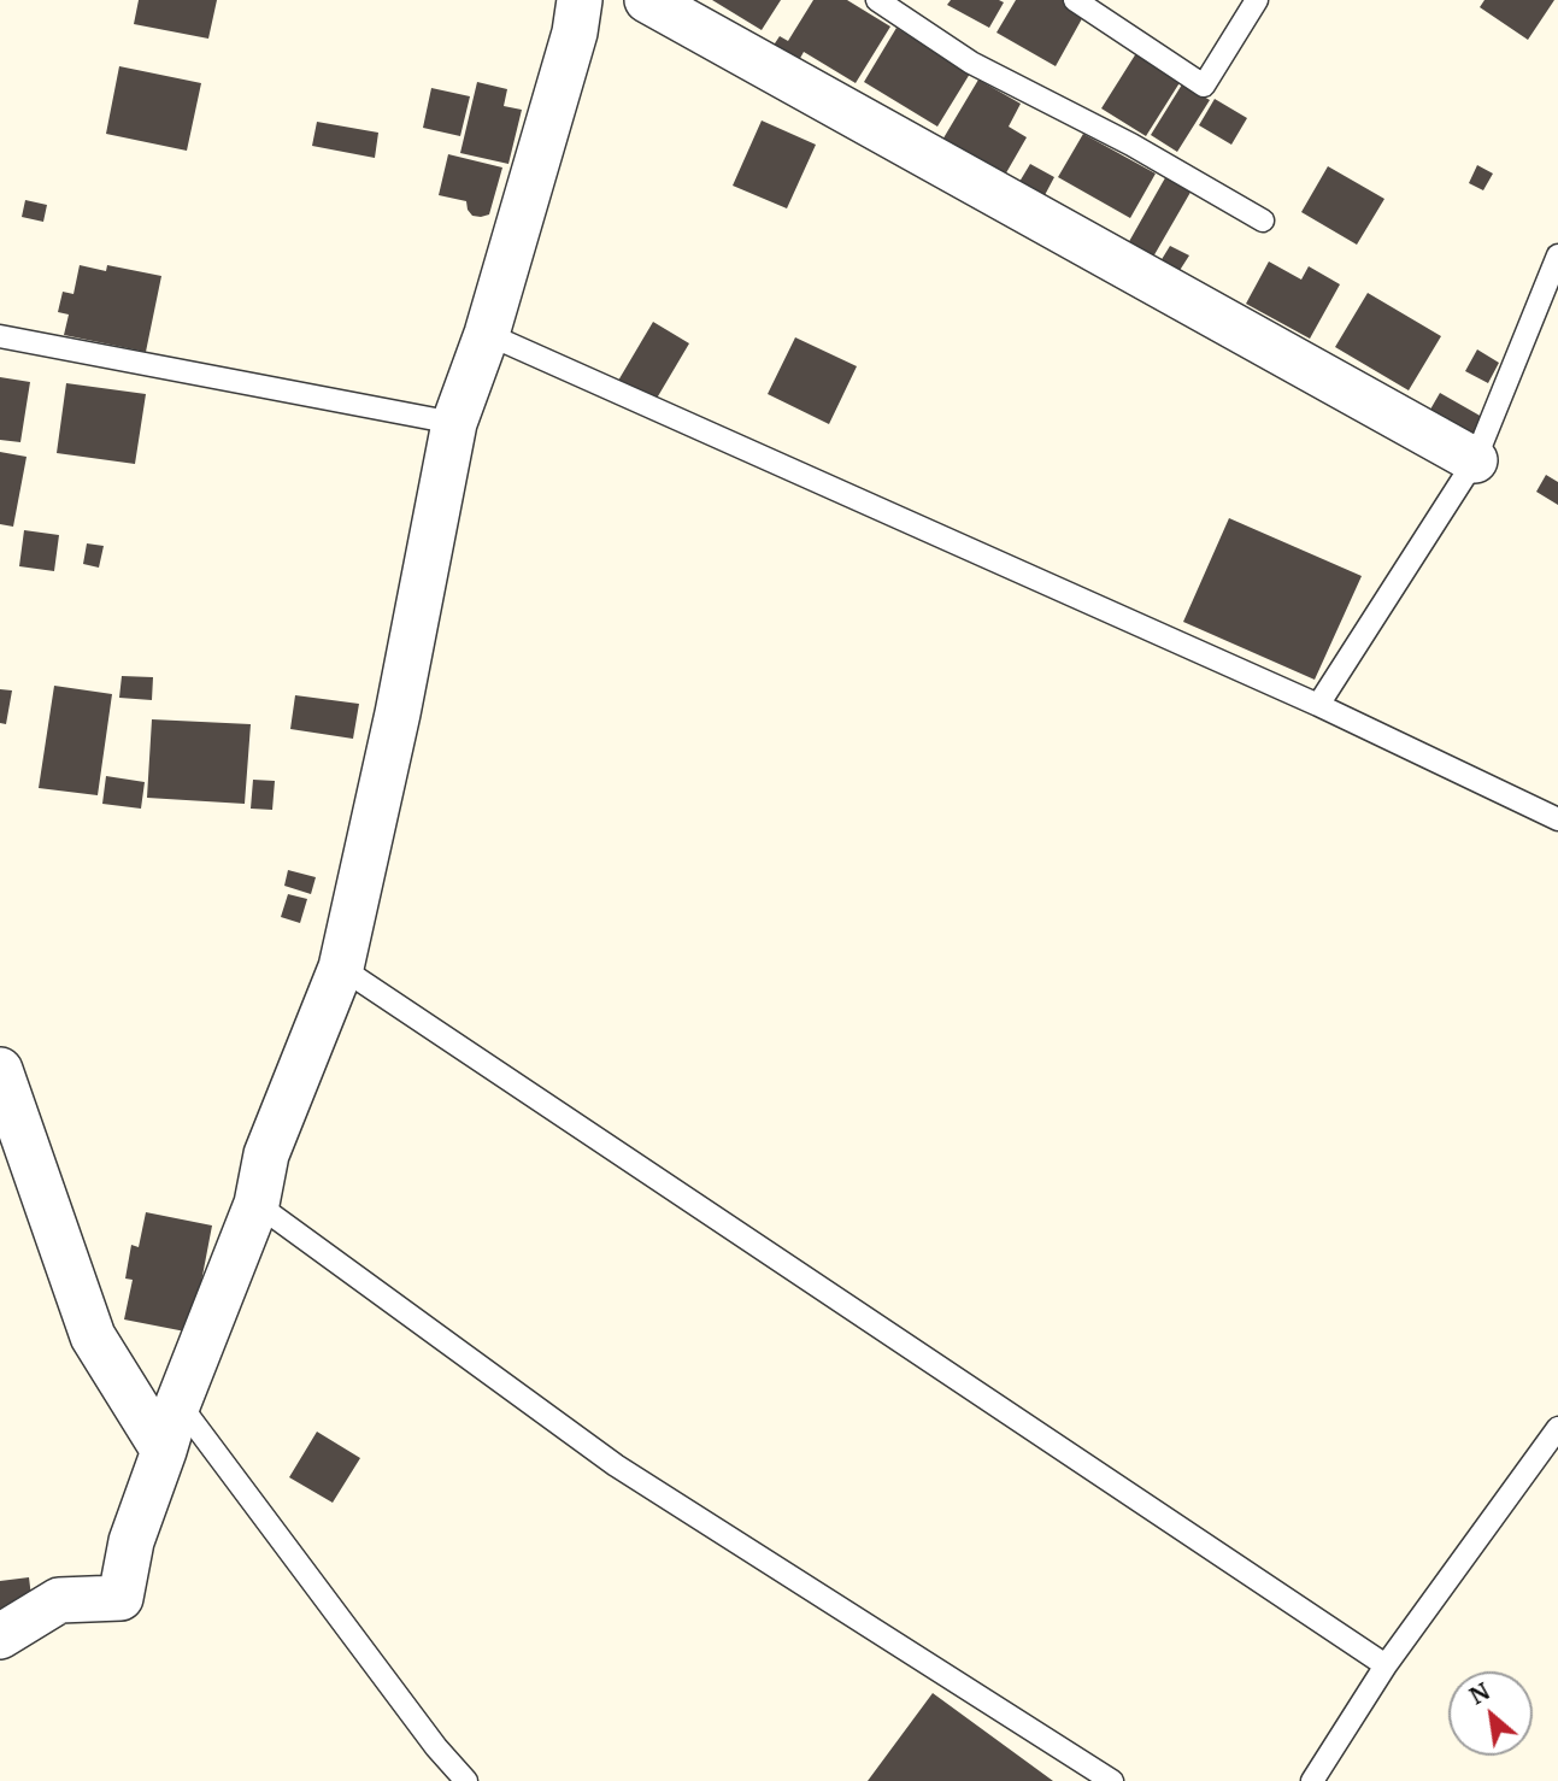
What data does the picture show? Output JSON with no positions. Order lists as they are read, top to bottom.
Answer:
{
  "north": "top left"
}
